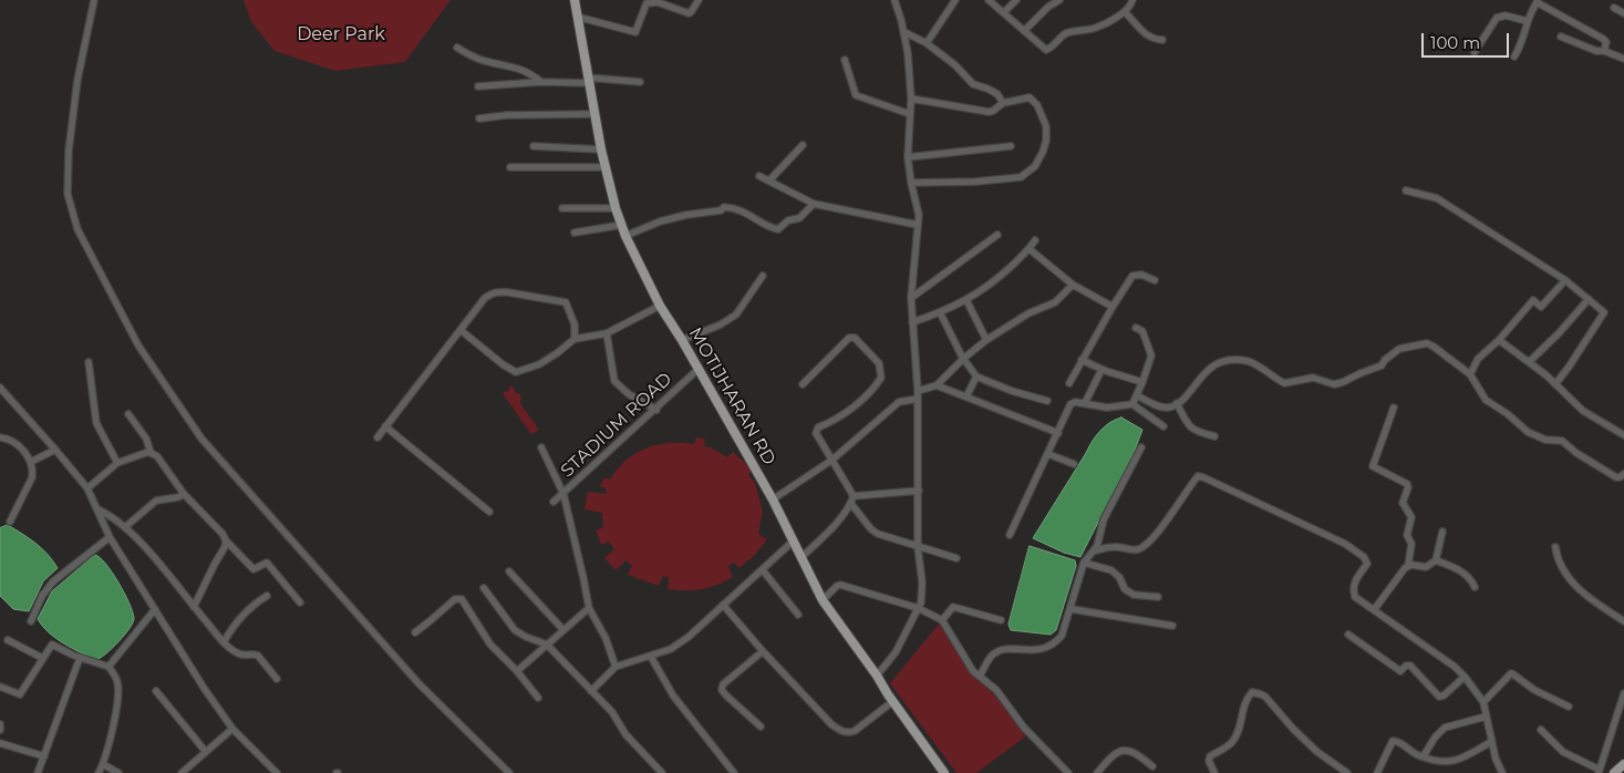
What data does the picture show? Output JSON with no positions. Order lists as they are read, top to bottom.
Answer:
{
  "streets": {
    "main road": ["MOTIJHARAN RD"],
    "street": ["STADIUM ROAD"]
  },
  "crossings": [
    ["MOTIJHARAN RD", "STADIUM ROAD"]
  ],
  "parks": ["Deer Park"],
  "scale_bar": "100 m"
}
